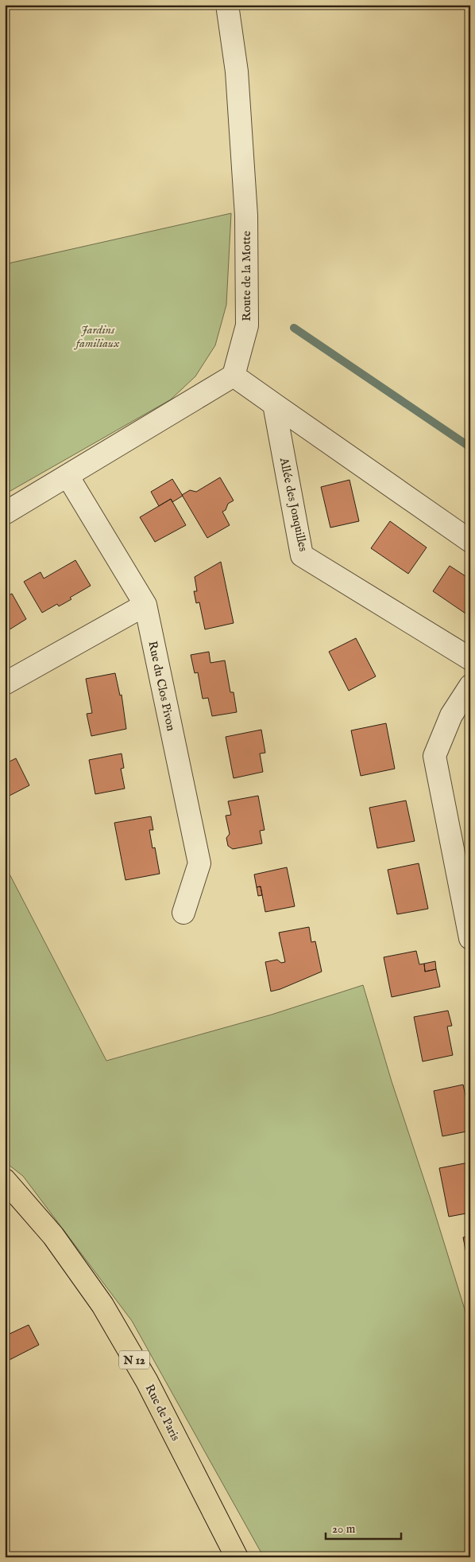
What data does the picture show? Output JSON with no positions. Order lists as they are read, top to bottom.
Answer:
{
  "streets": {
    "main road": ["N 12", "Rue de Paris"],
    "street": ["Route de la Motte", "Allée des Jonquilles", "Rue du Clos Pivon"]
  },
  "parks": ["Jardins familiaux"],
  "scale_bar": "20 m"
}
